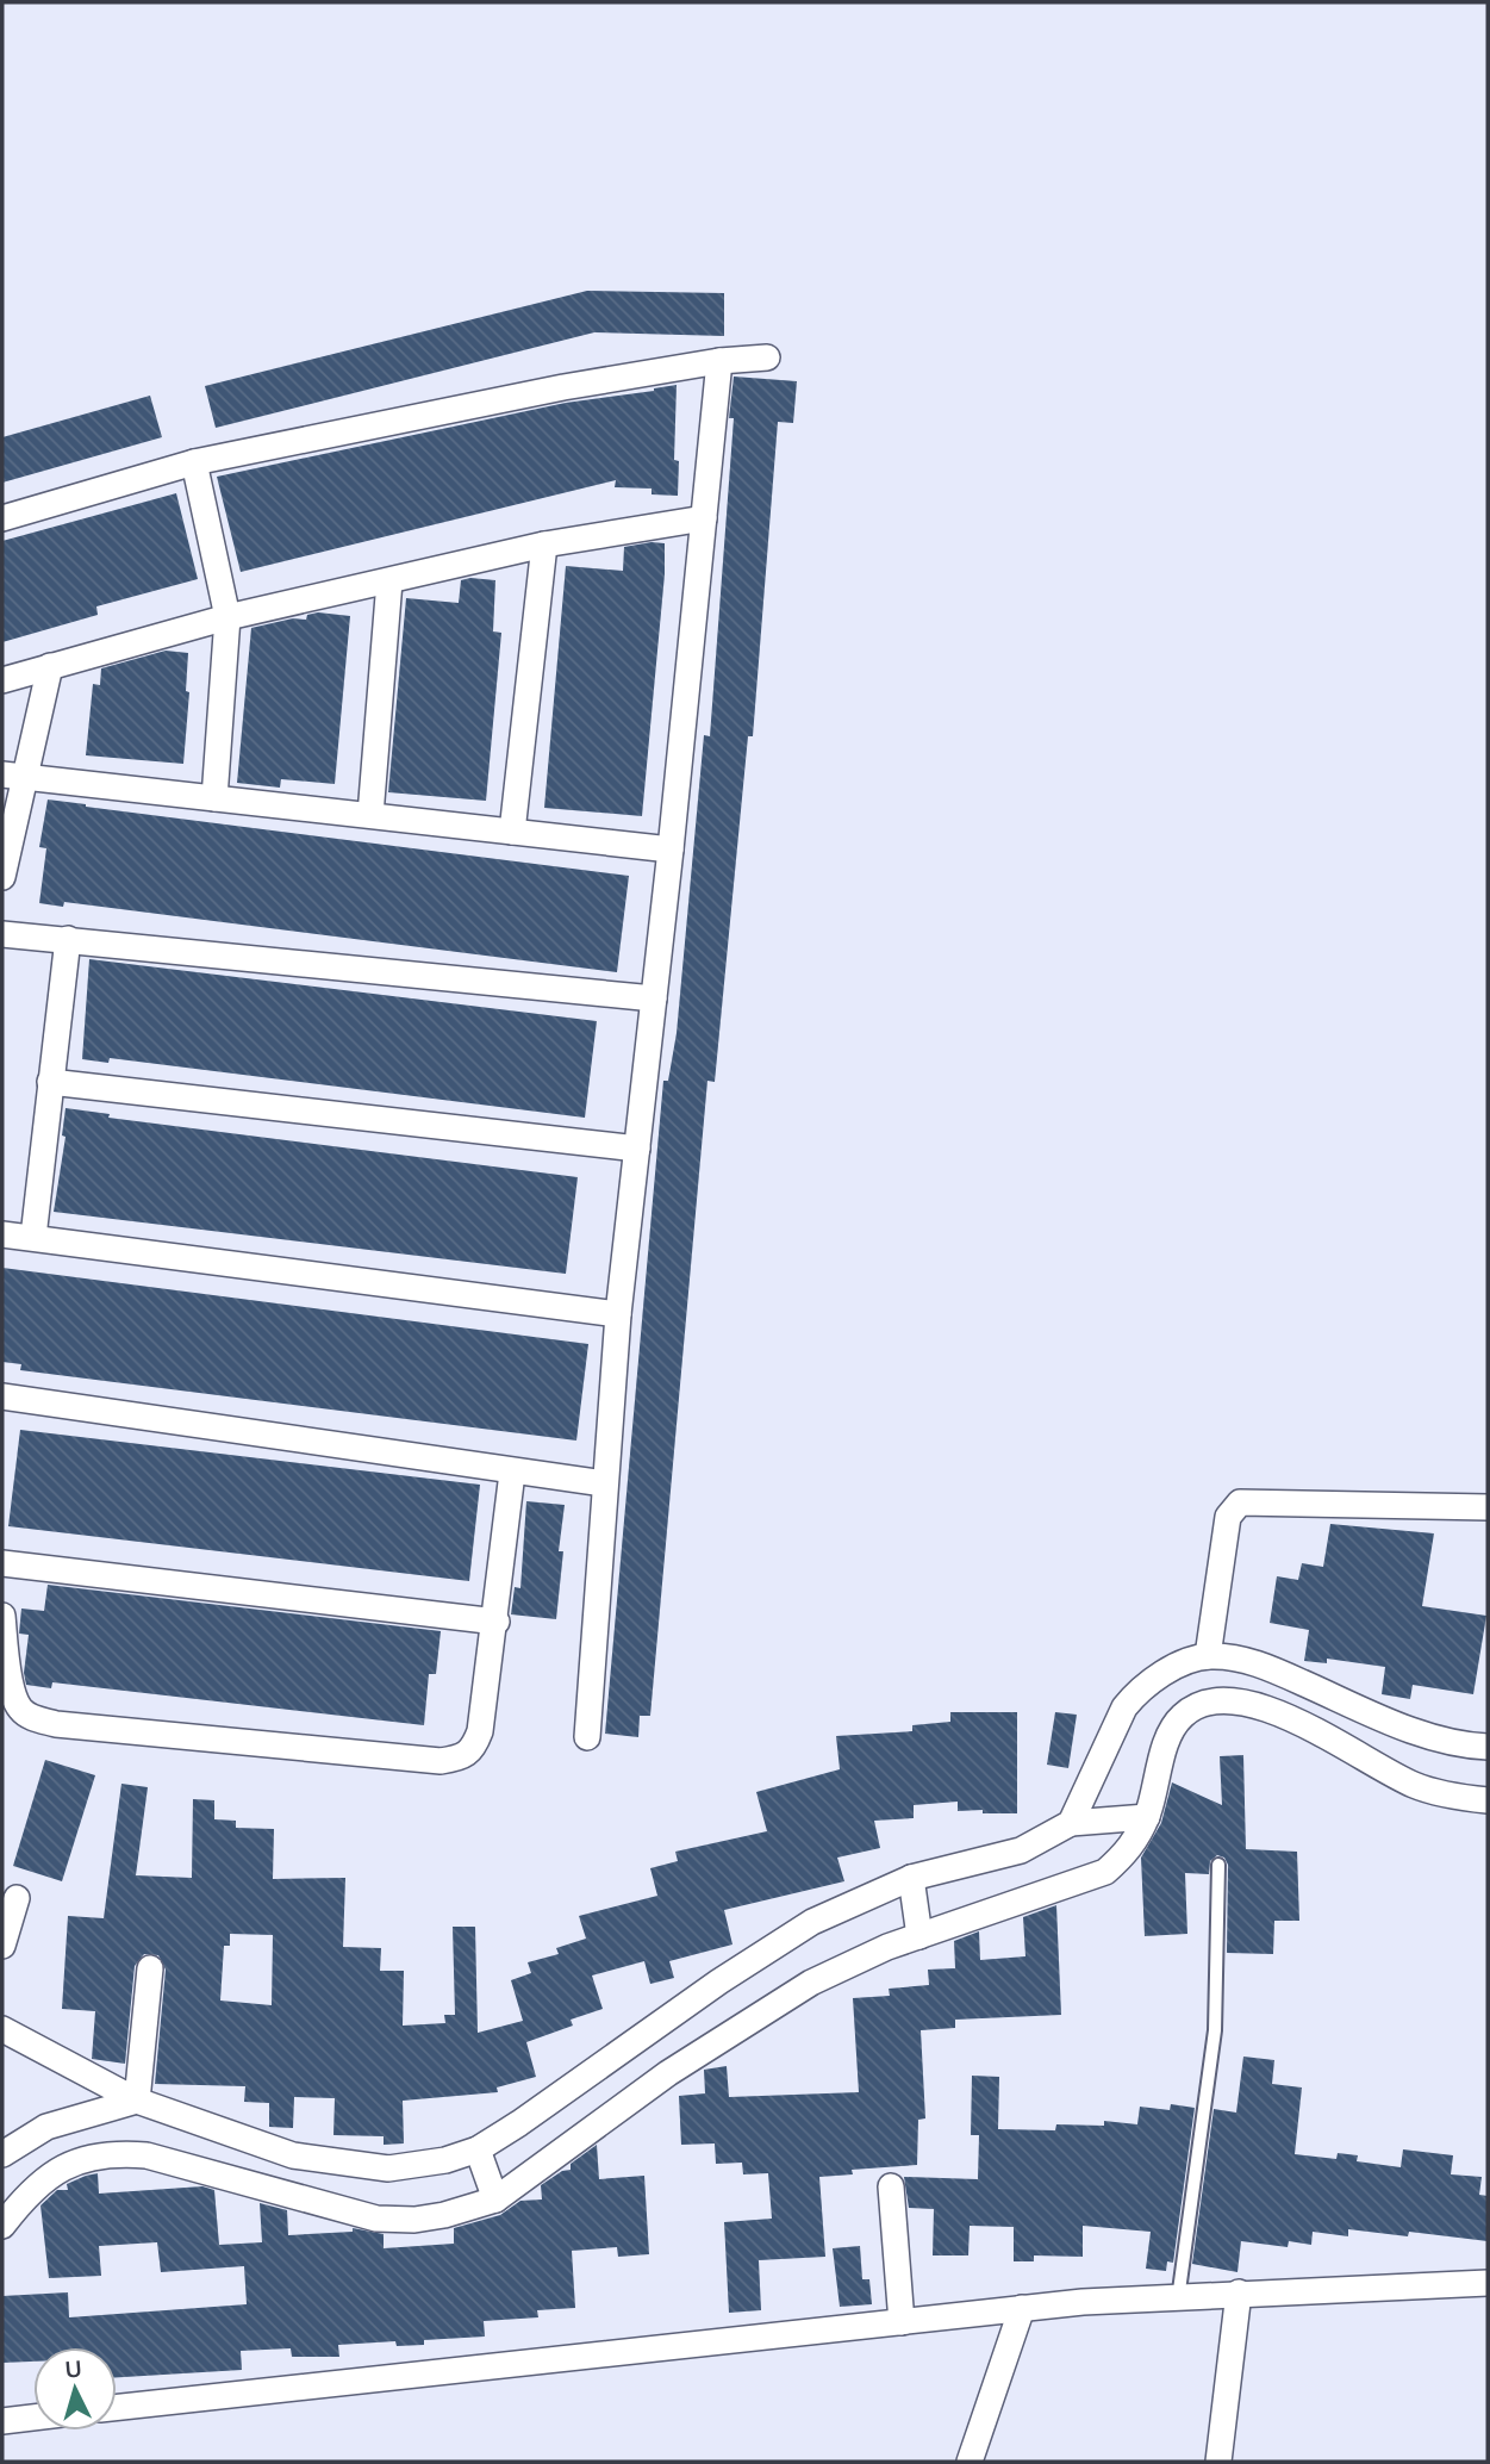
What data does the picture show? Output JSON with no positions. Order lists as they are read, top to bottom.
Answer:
{
  "north": "top"
}
